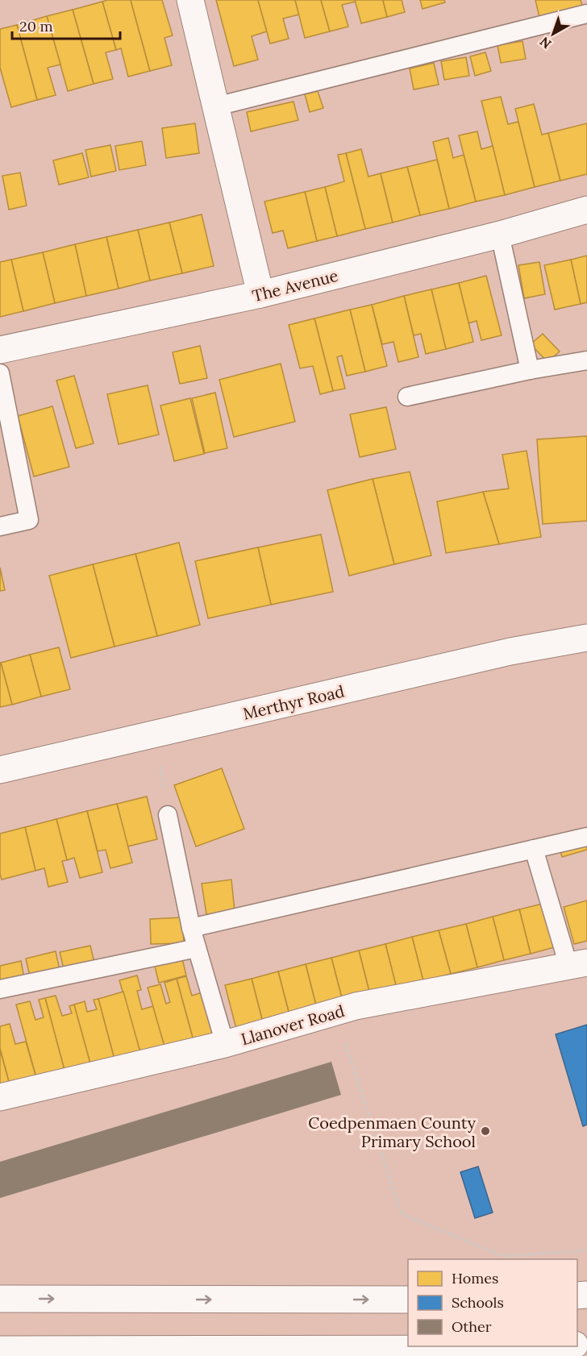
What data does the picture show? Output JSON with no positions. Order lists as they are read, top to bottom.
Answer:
{
  "streets": {
    "main road": ["The Avenue", "Merthyr Road", "Llanover Road"]
  },
  "places": ["Coedpenmaen County Primary School"],
  "legend": ["Homes", "Schools", "Other"],
  "scale_bar": "20 m",
  "north": "bottom left"
}
